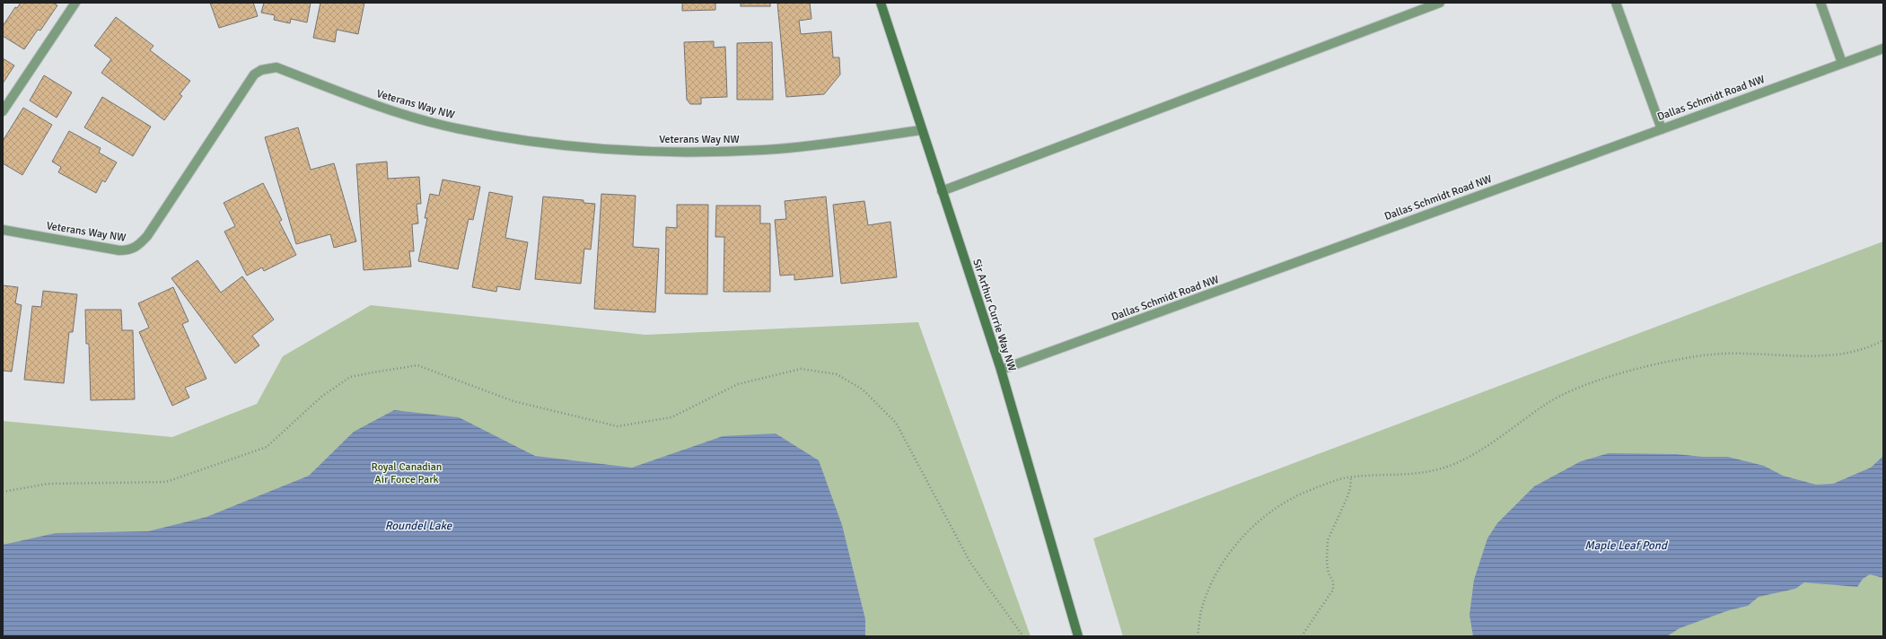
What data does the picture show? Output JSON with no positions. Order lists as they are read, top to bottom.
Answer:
{
  "streets": {
    "street": ["Dallas Schmidt Road NW", "Veterans Way NW", "Sir Arthur Currie Way NW"]
  },
  "crossings": [
    ["Dallas Schmidt Road NW", "Sir Arthur Currie Way NW"],
    ["Veterans Way NW", "Sir Arthur Currie Way NW"]
  ],
  "water": ["Roundel Lake", "Maple Leaf Pond"],
  "parks": ["Royal Canadian Air Force Park"]
}
